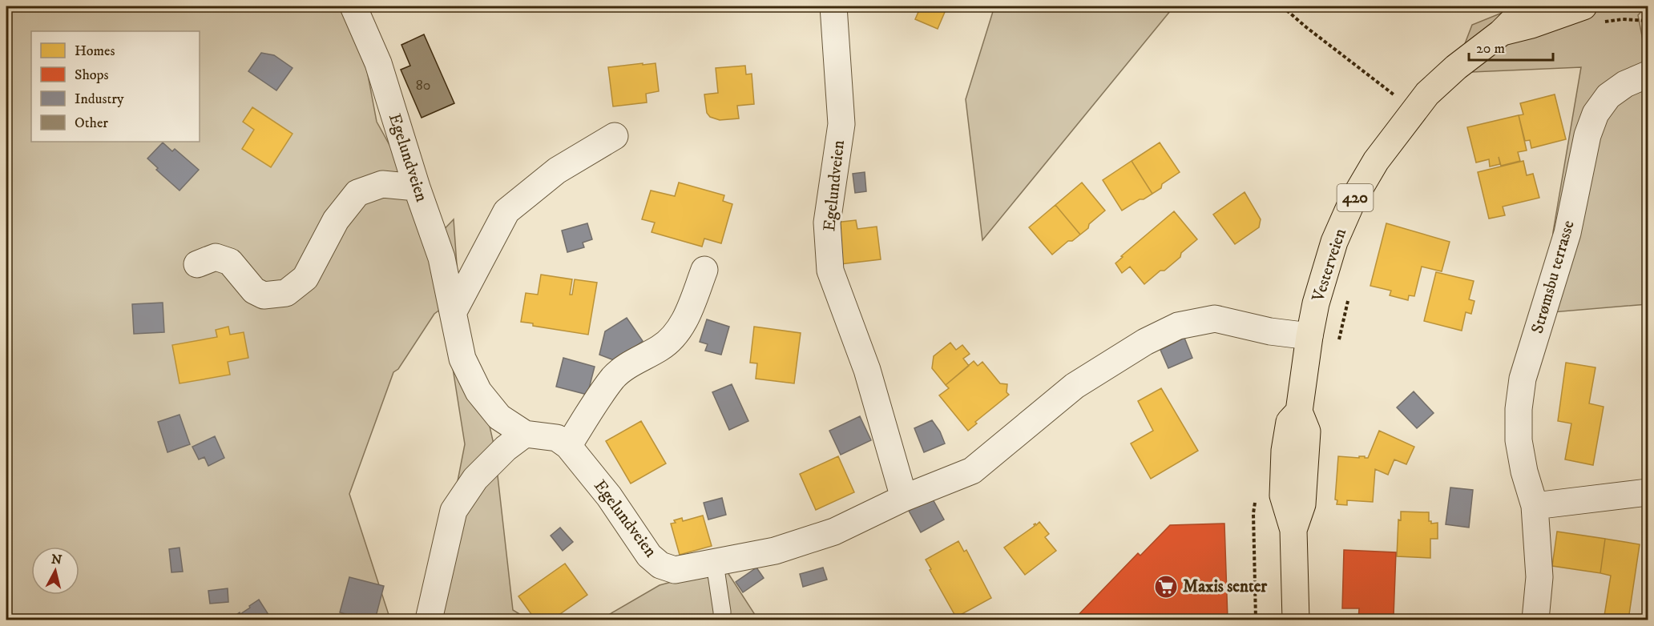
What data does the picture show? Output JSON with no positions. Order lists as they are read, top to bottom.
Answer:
{
  "streets": {
    "main road": ["420", "Vesterveien"],
    "street": ["Egelundveien", "Strømsbu terrasse"]
  },
  "crossings": [
    ["Egelundveien", "Vesterveien"]
  ],
  "places": {
    "supermarket": ["Maxis senter"]
  },
  "house_numbers": ["80"],
  "legend": [
    "Homes",
    "Shops",
    "Industry",
    "Other"
  ],
  "scale_bar": "20 m",
  "north": "top"
}
